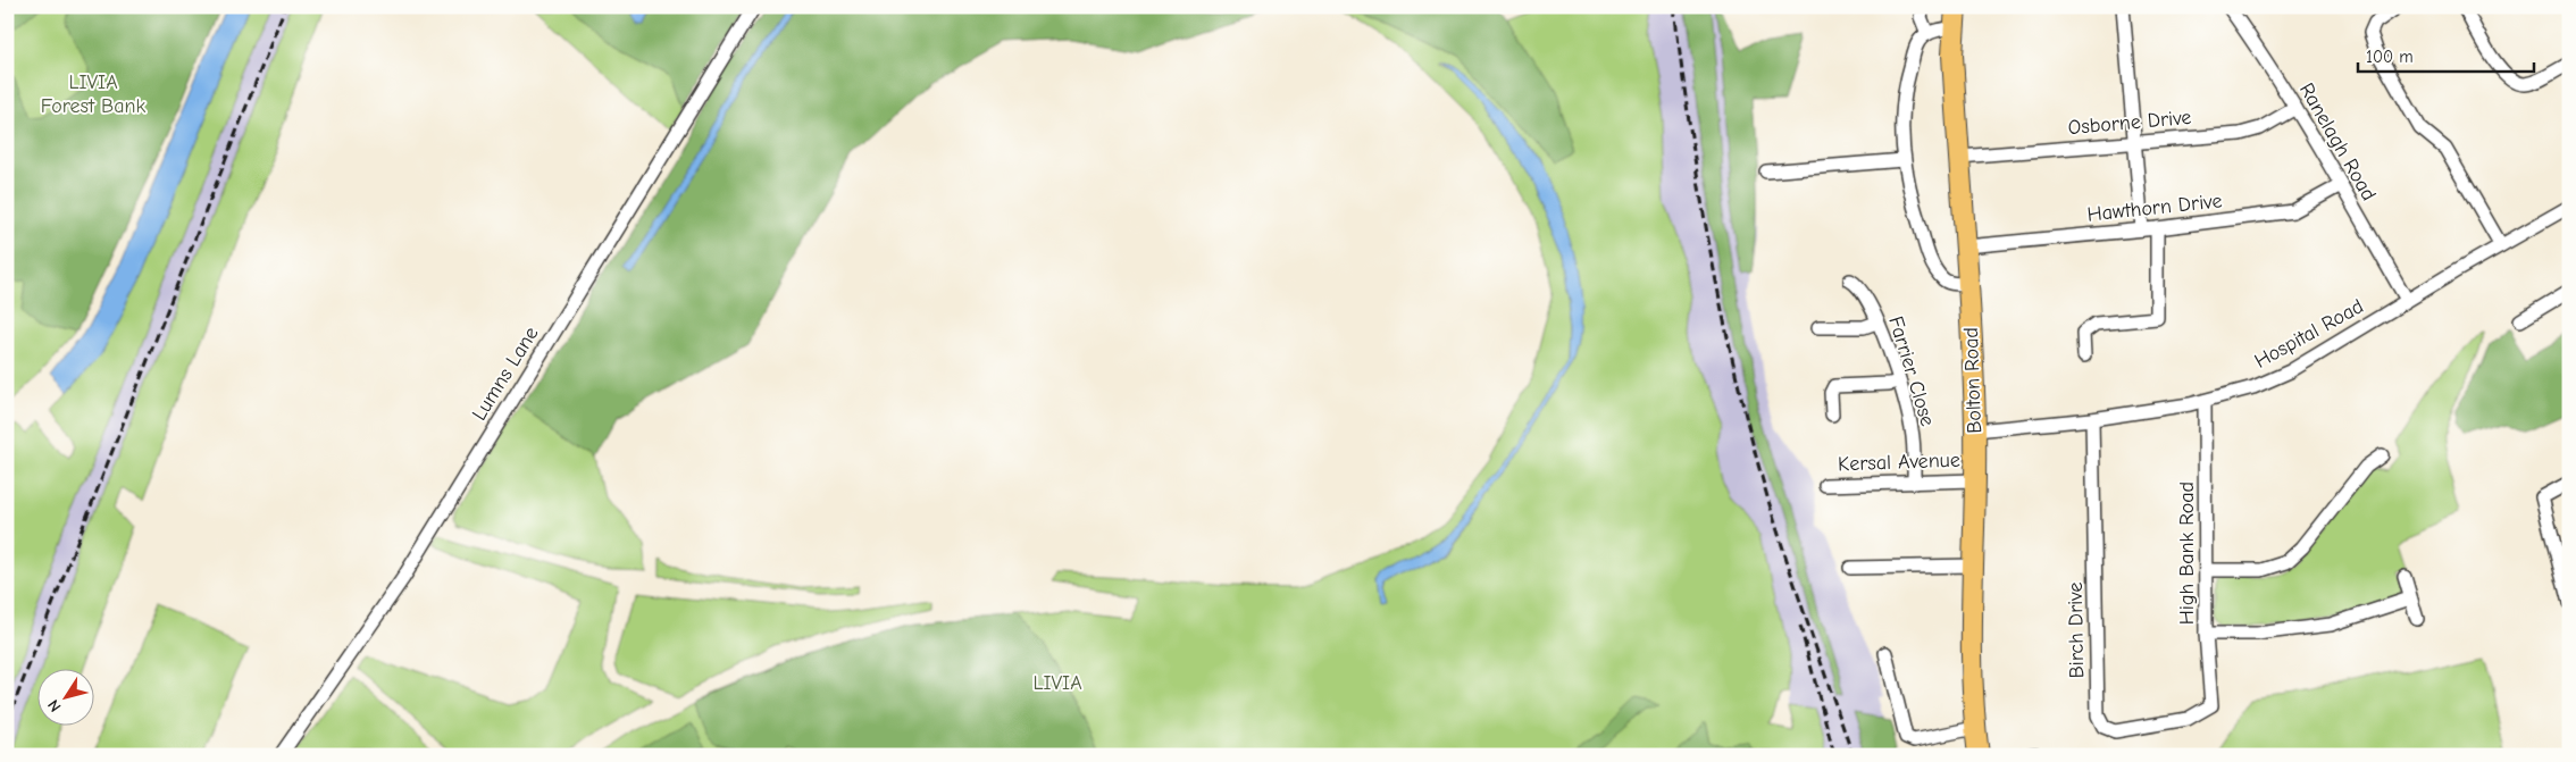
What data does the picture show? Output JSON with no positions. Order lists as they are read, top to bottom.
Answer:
{
  "streets": {
    "main road": ["Bolton Road"],
    "street": [
      "Osborne Drive",
      "Ranelagh Road",
      "Hawthorn Drive",
      "Hospital Road",
      "Farrier Close",
      "Lumns Lane",
      "Kersal Avenue",
      "High Bank Road",
      "Birch Drive"
    ]
  },
  "crossings": [
    ["Osborne Drive", "Ranelagh Road"],
    ["Osborne Drive", "Bolton Road"],
    ["Ranelagh Road", "Hawthorn Drive"],
    ["Ranelagh Road", "Hospital Road"],
    ["Hawthorn Drive", "Bolton Road"],
    ["Hospital Road", "Bolton Road"],
    ["Hospital Road", "High Bank Road"],
    ["Hospital Road", "Birch Drive"],
    ["Farrier Close", "Kersal Avenue"],
    ["Bolton Road", "Kersal Avenue"],
    ["High Bank Road", "Birch Drive"]
  ],
  "parks": ["LIVIA Forest Bank", "LIVIA"],
  "scale_bar": "100 m",
  "north": "bottom left"
}
